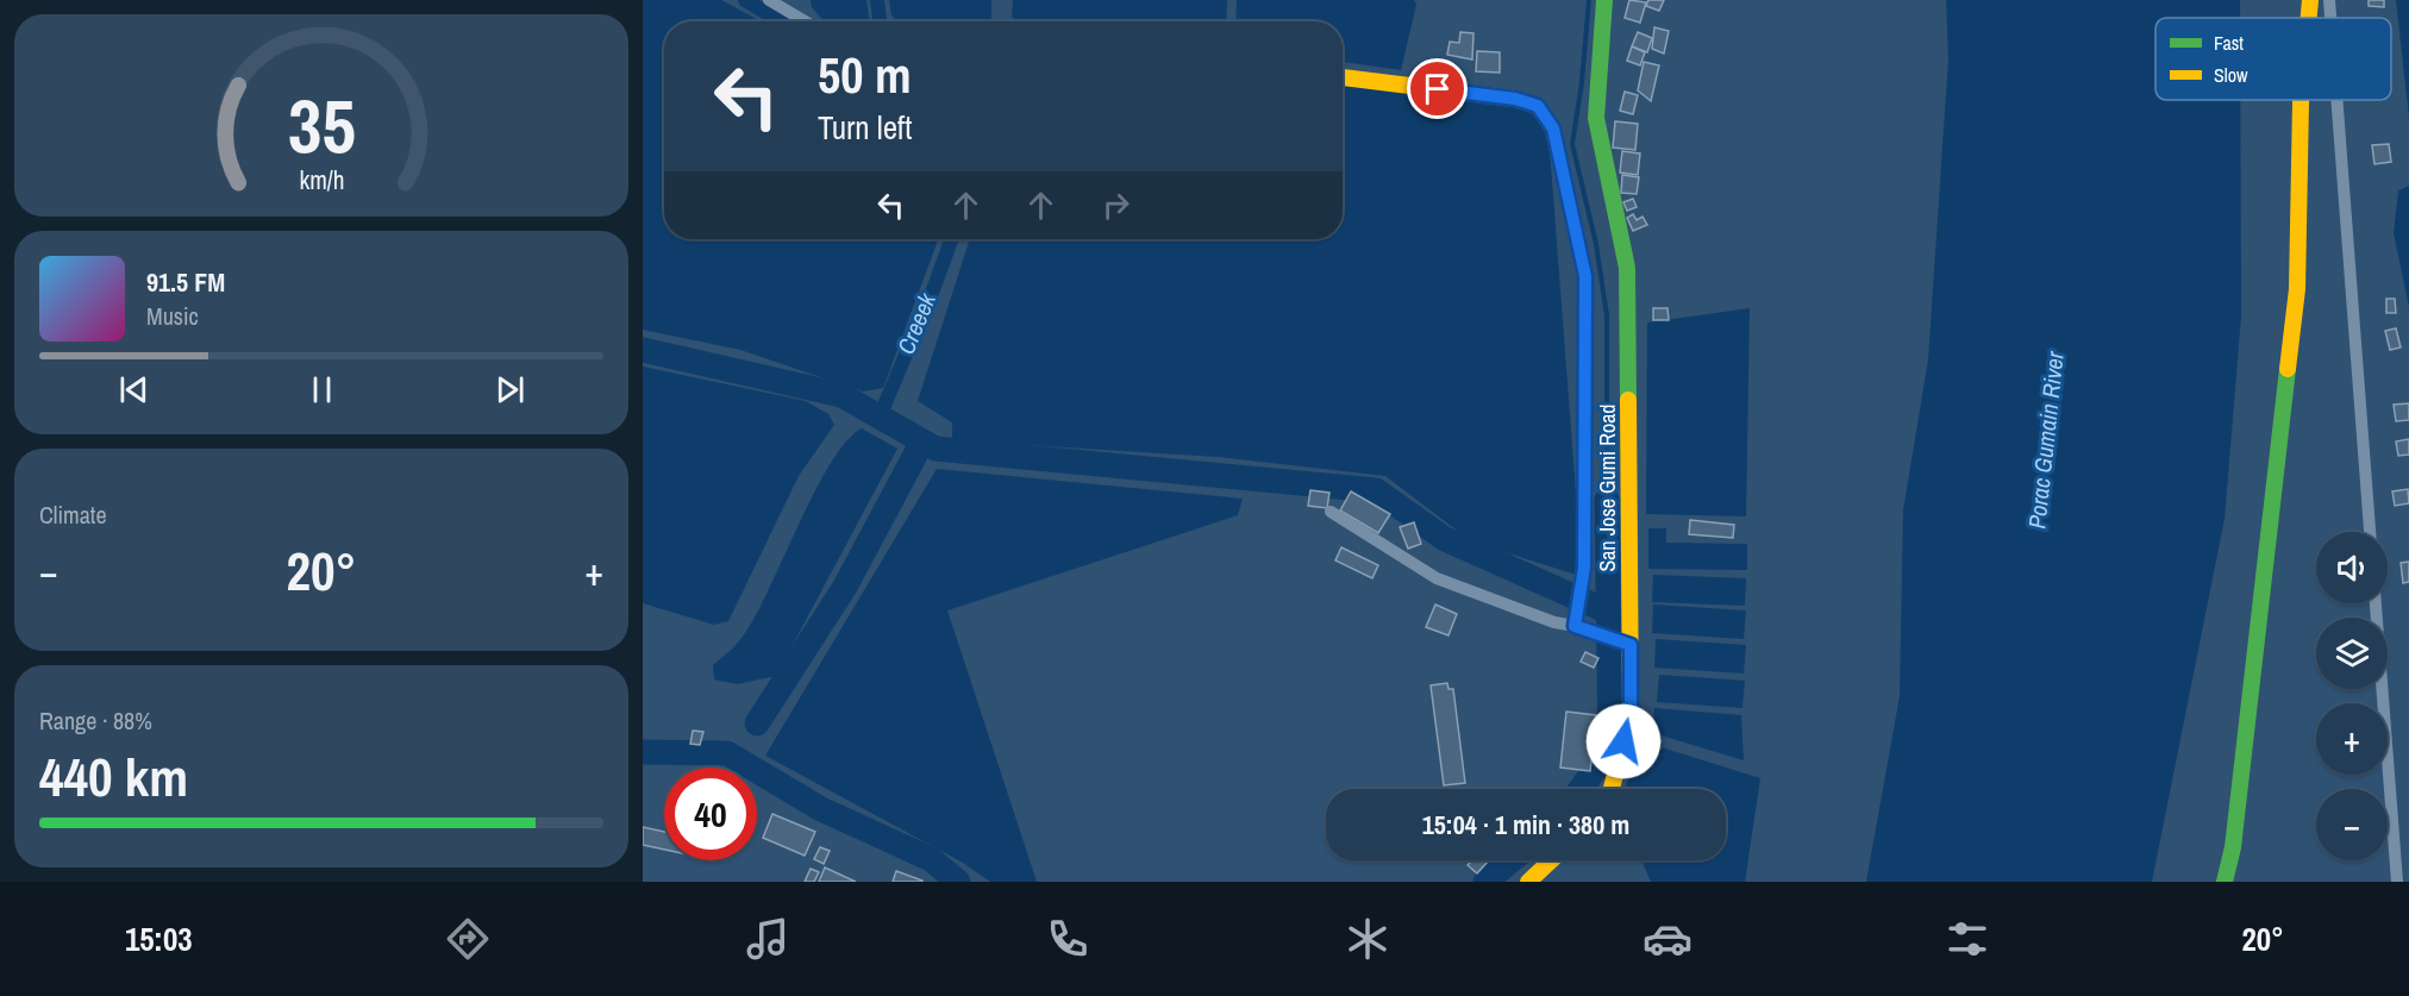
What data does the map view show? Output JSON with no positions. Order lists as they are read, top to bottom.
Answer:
{
  "streets": {
    "street": ["San Jose Gumi Road"]
  },
  "water": ["Creeek", "Porac Gumain River"],
  "legend": ["Fast", "Slow"],
  "page": {
    "turn": ["50 m", "Turn left"],
    "song": ["91.5 FM", "Music"],
    "tile": [
      "Climate",
      ["Range · 88%", "440 km"]
    ],
    "map_buttons": ["+", "−"],
    "heat": ["−", "20°", "+"],
    "limit": "40",
    "trip": "15:04 · 1 min · 380 m",
    "tabs": ["15:03", "20°"],
    "gauge": ["35", "km/h"]
  }
}
